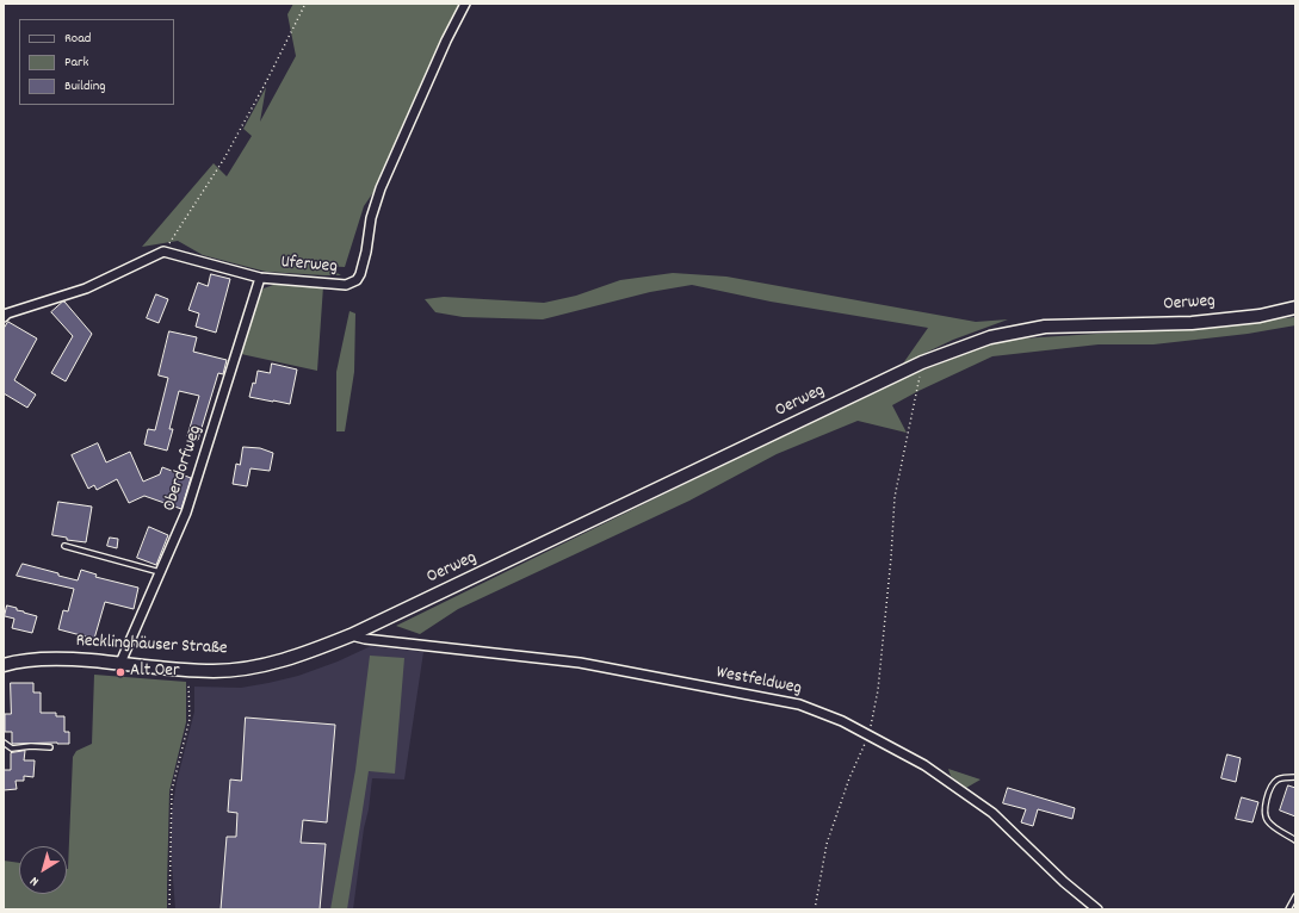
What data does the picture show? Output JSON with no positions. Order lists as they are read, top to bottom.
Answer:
{
  "streets": {
    "street": [
      "Uferweg",
      "Oerweg",
      "Oberdorfweg",
      "Recklinghäuser Straße",
      "Westfeldweg"
    ]
  },
  "crossings": [
    ["Uferweg", "Oberdorfweg"],
    ["Oerweg", "Recklinghäuser Straße"],
    ["Oerweg", "Westfeldweg"],
    ["Oberdorfweg", "Recklinghäuser Straße"],
    ["Recklinghäuser Straße", "Westfeldweg"]
  ],
  "places": ["Alt Oer"],
  "legend": ["Road", "Park", "Building"],
  "north": "bottom left"
}
